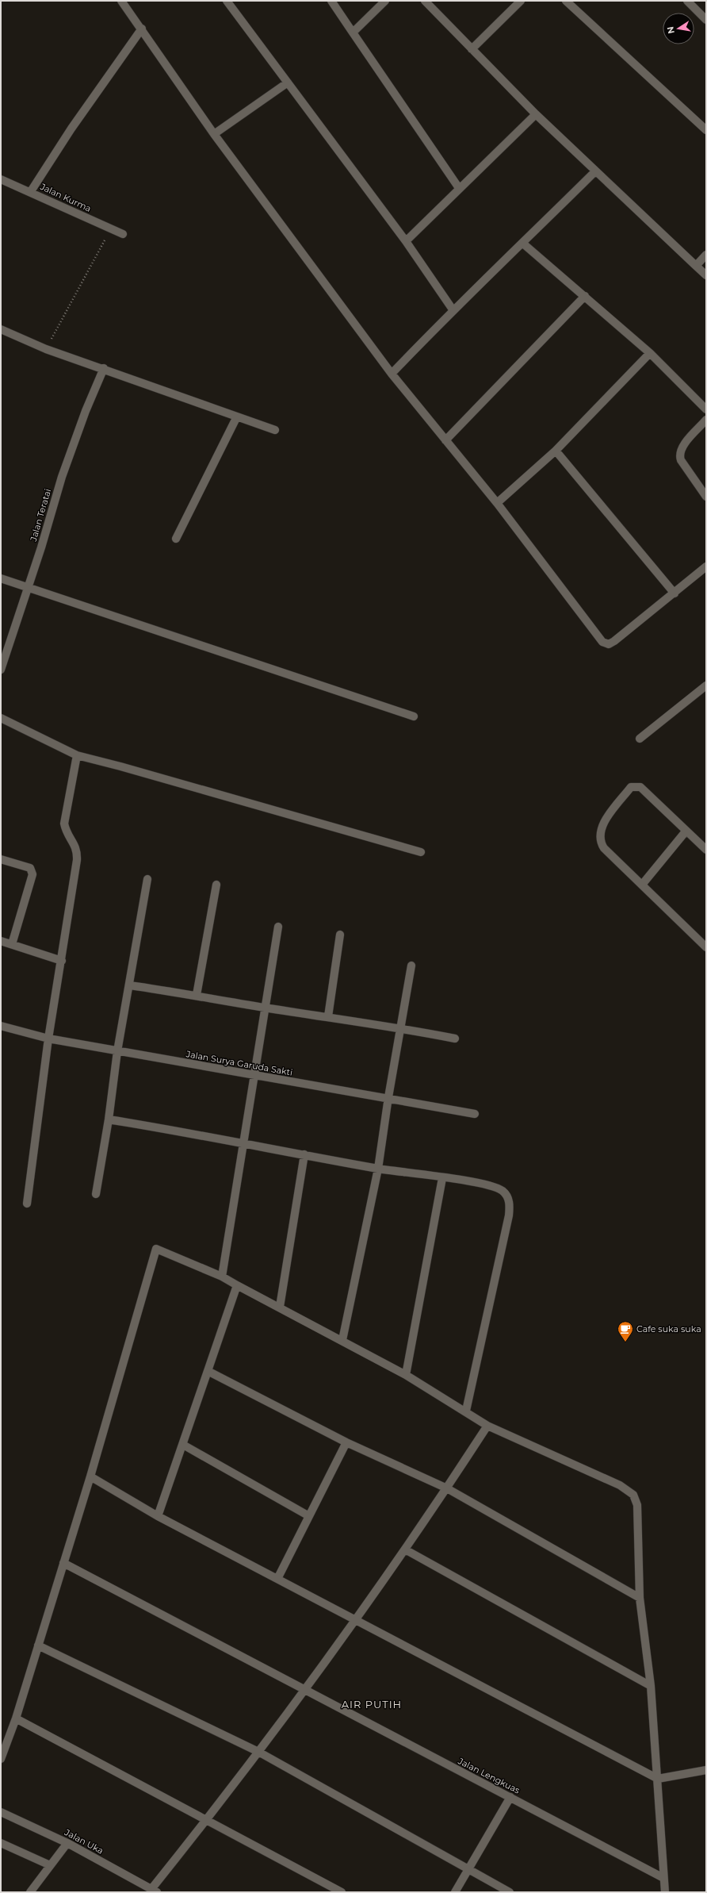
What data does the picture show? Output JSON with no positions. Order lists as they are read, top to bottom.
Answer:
{
  "streets": {
    "street": [
      "Jalan Kurma",
      "Jalan Teratai",
      "Jalan Surya Garuda Sakti",
      "Jalan Lengkuas",
      "Jalan Uka"
    ]
  },
  "districts": ["AIR PUTIH"],
  "places": {
    "cafe": ["Cafe suka suka"]
  },
  "north": "left"
}
